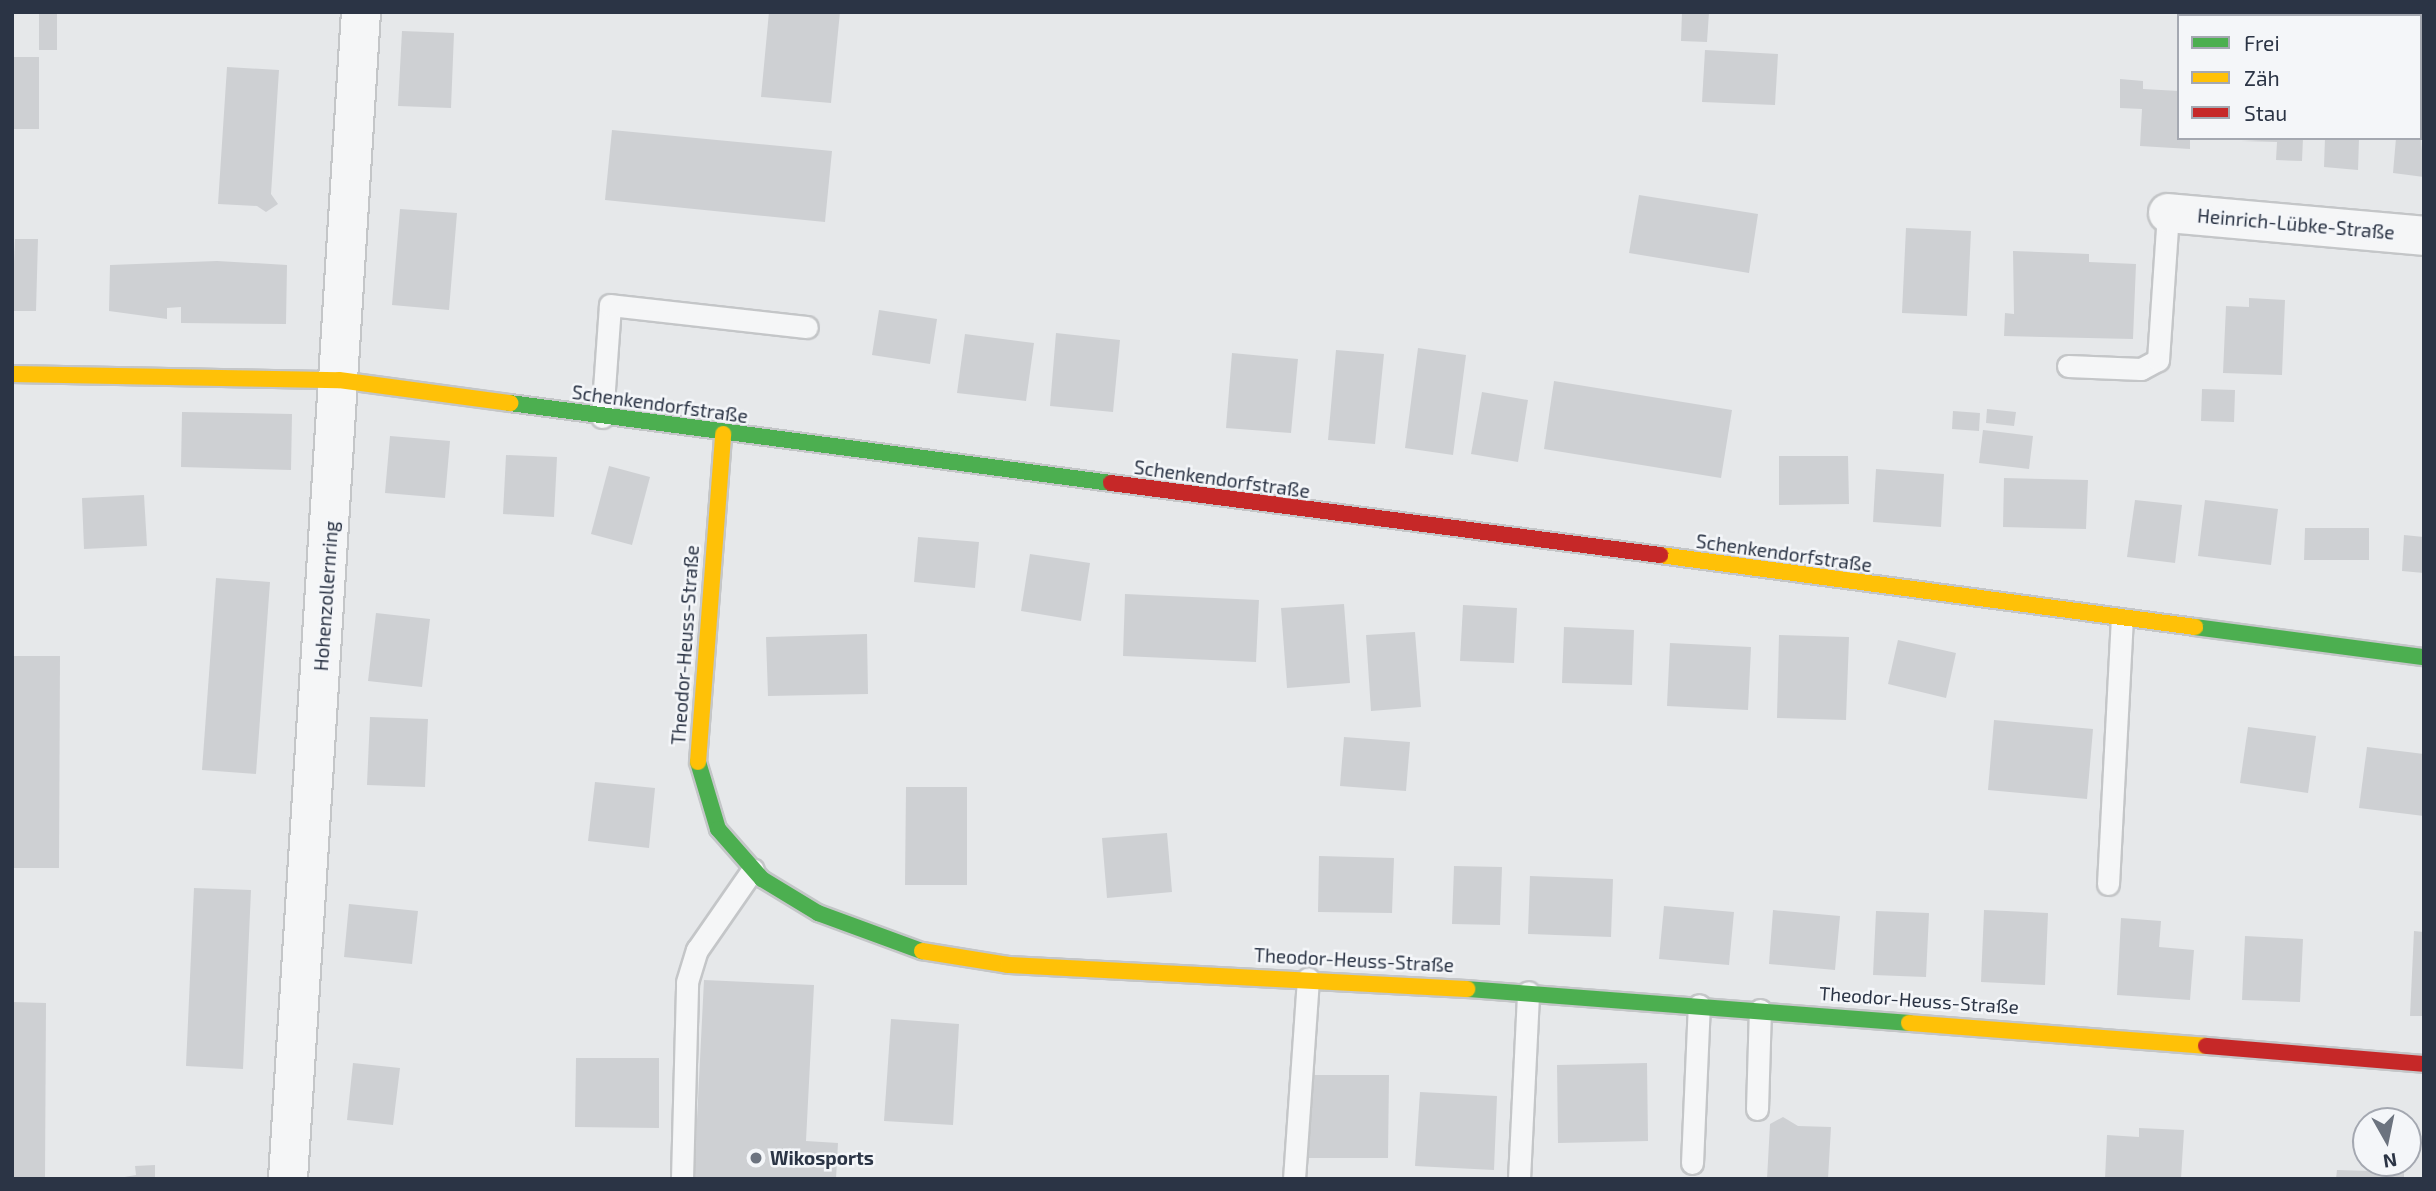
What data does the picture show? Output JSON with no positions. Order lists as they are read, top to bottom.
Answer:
{
  "streets": {
    "street": [
      "Heinrich-Lübke-Straße",
      "Schenkendorfstraße",
      "Hohenzollernring",
      "Theodor-Heuss-Straße"
    ]
  },
  "crossings": [
    ["Schenkendorfstraße", "Hohenzollernring"],
    ["Schenkendorfstraße", "Theodor-Heuss-Straße"]
  ],
  "places": ["Wikosports"],
  "legend": ["Frei", "Zäh", "Stau"],
  "north": "bottom"
}
